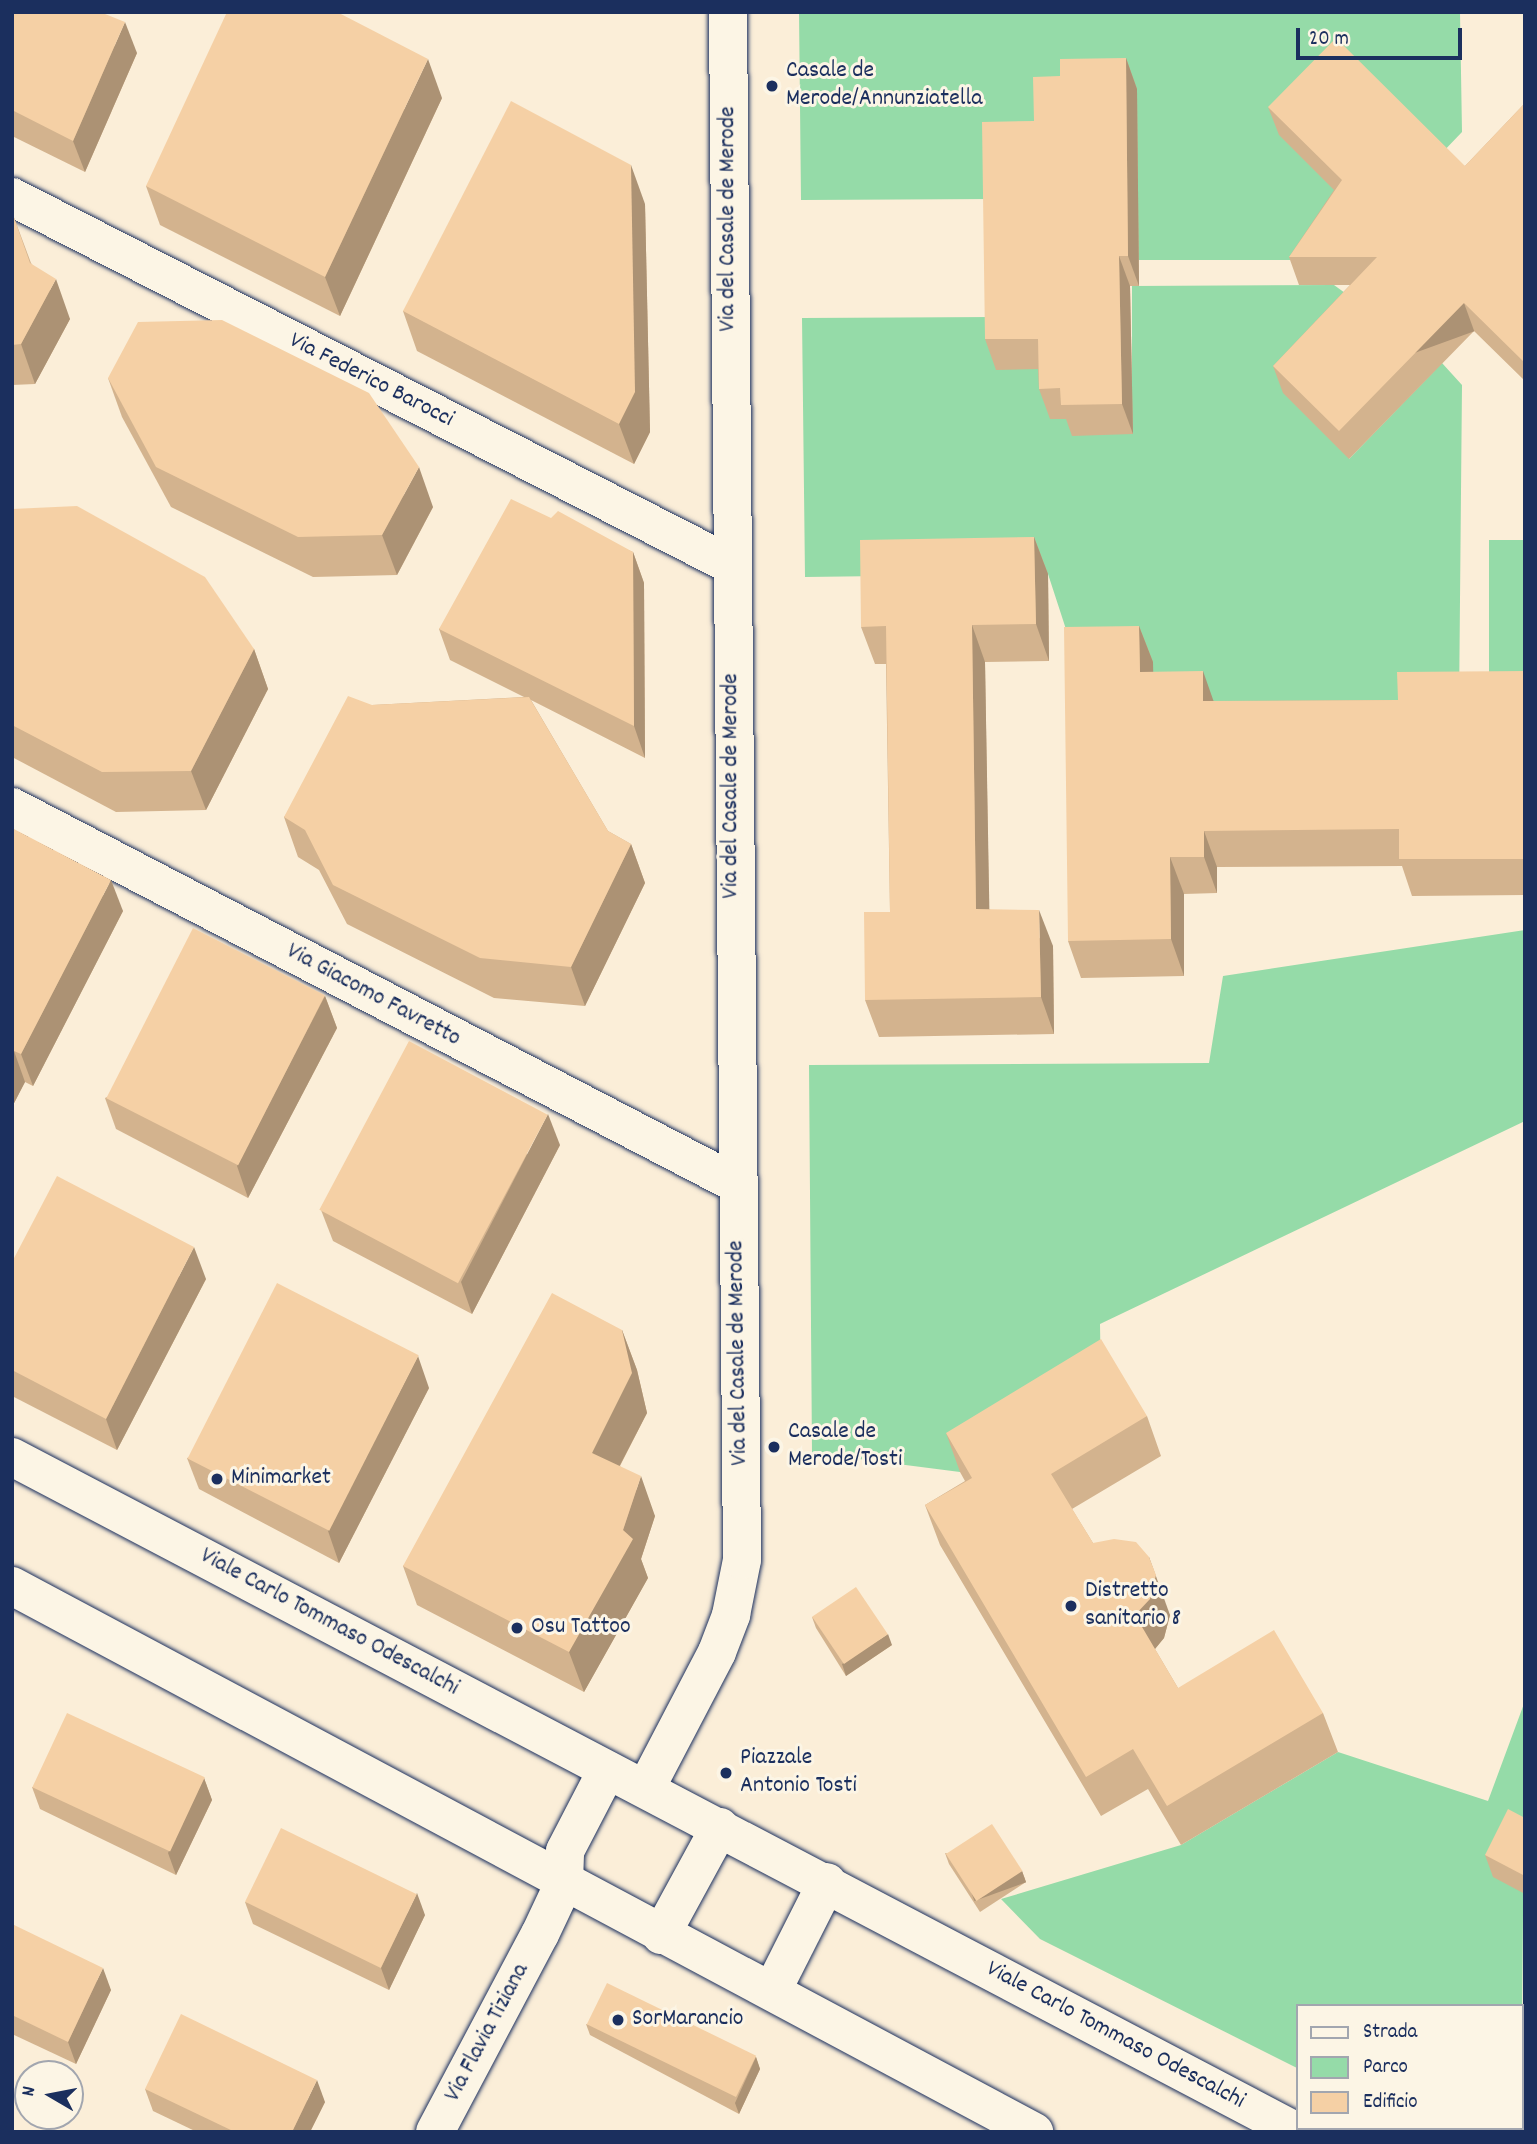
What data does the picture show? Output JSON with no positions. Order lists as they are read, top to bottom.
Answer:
{
  "streets": {
    "street": [
      "Via del Casale de Merode",
      "Via Federico Barocci",
      "Via Giacomo Favretto",
      "Viale Carlo Tommaso Odescalchi",
      "Via Flavia Tiziana"
    ]
  },
  "crossings": [
    ["Via del Casale de Merode", "Via Federico Barocci"],
    ["Via del Casale de Merode", "Via Giacomo Favretto"],
    ["Via del Casale de Merode", "Viale Carlo Tommaso Odescalchi"]
  ],
  "places": [
    "Casale de Merode/Annunziatella",
    "Casale de Merode/Tosti",
    "Minimarket",
    "Distretto sanitario 8",
    "Osu Tattoo",
    "Piazzale Antonio Tosti",
    "SorMarancio"
  ],
  "legend": ["Strada", "Parco", "Edificio"],
  "scale_bar": "20 m",
  "north": "left"
}
